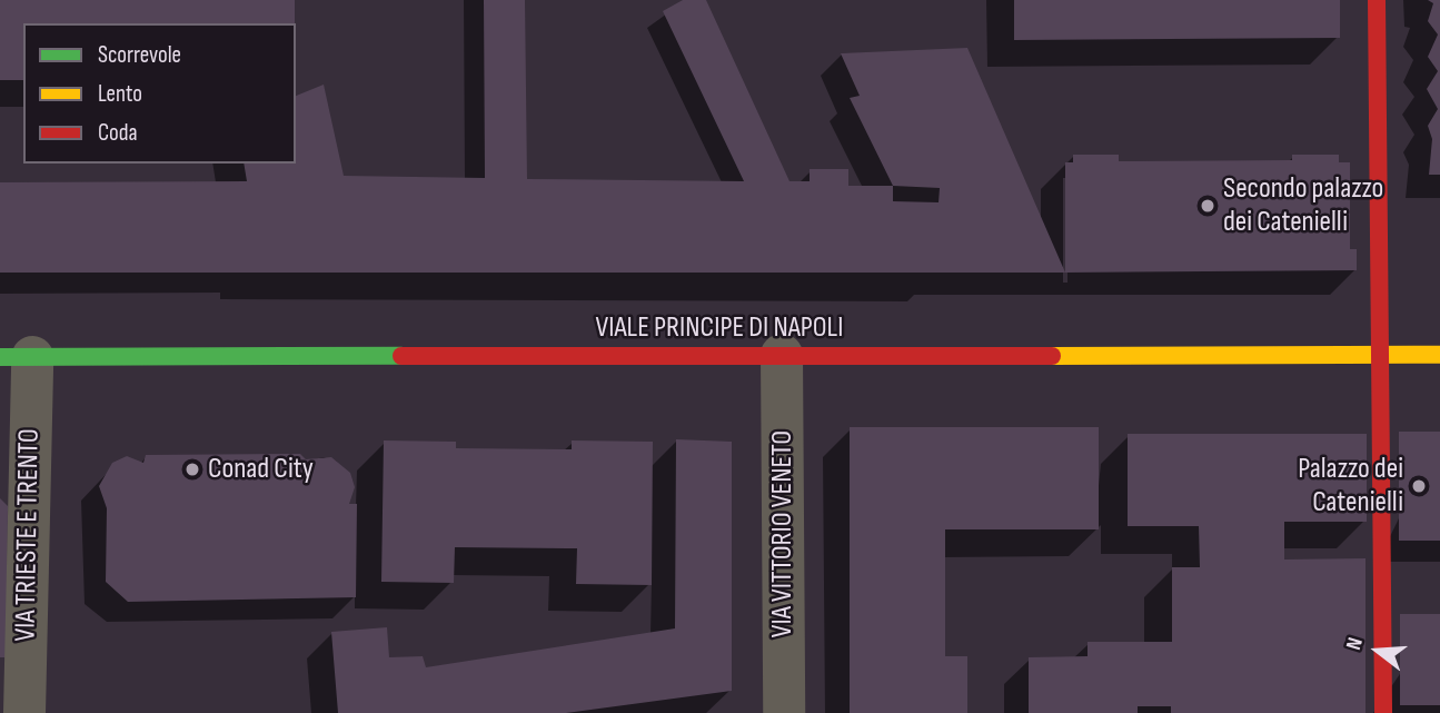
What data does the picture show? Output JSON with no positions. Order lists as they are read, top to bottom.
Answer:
{
  "streets": {
    "street": ["VIALE PRINCIPE DI NAPOLI", "VIA VITTORIO VENETO", "VIA TRIESTE E TRENTO"]
  },
  "crossings": [
    ["VIALE PRINCIPE DI NAPOLI", "VIA VITTORIO VENETO"],
    ["VIALE PRINCIPE DI NAPOLI", "VIA TRIESTE E TRENTO"]
  ],
  "places": ["Secondo palazzo dei Catenielli", "Conad City", "Palazzo dei Catenielli"],
  "legend": ["Scorrevole", "Lento", "Coda"],
  "north": "left"
}
